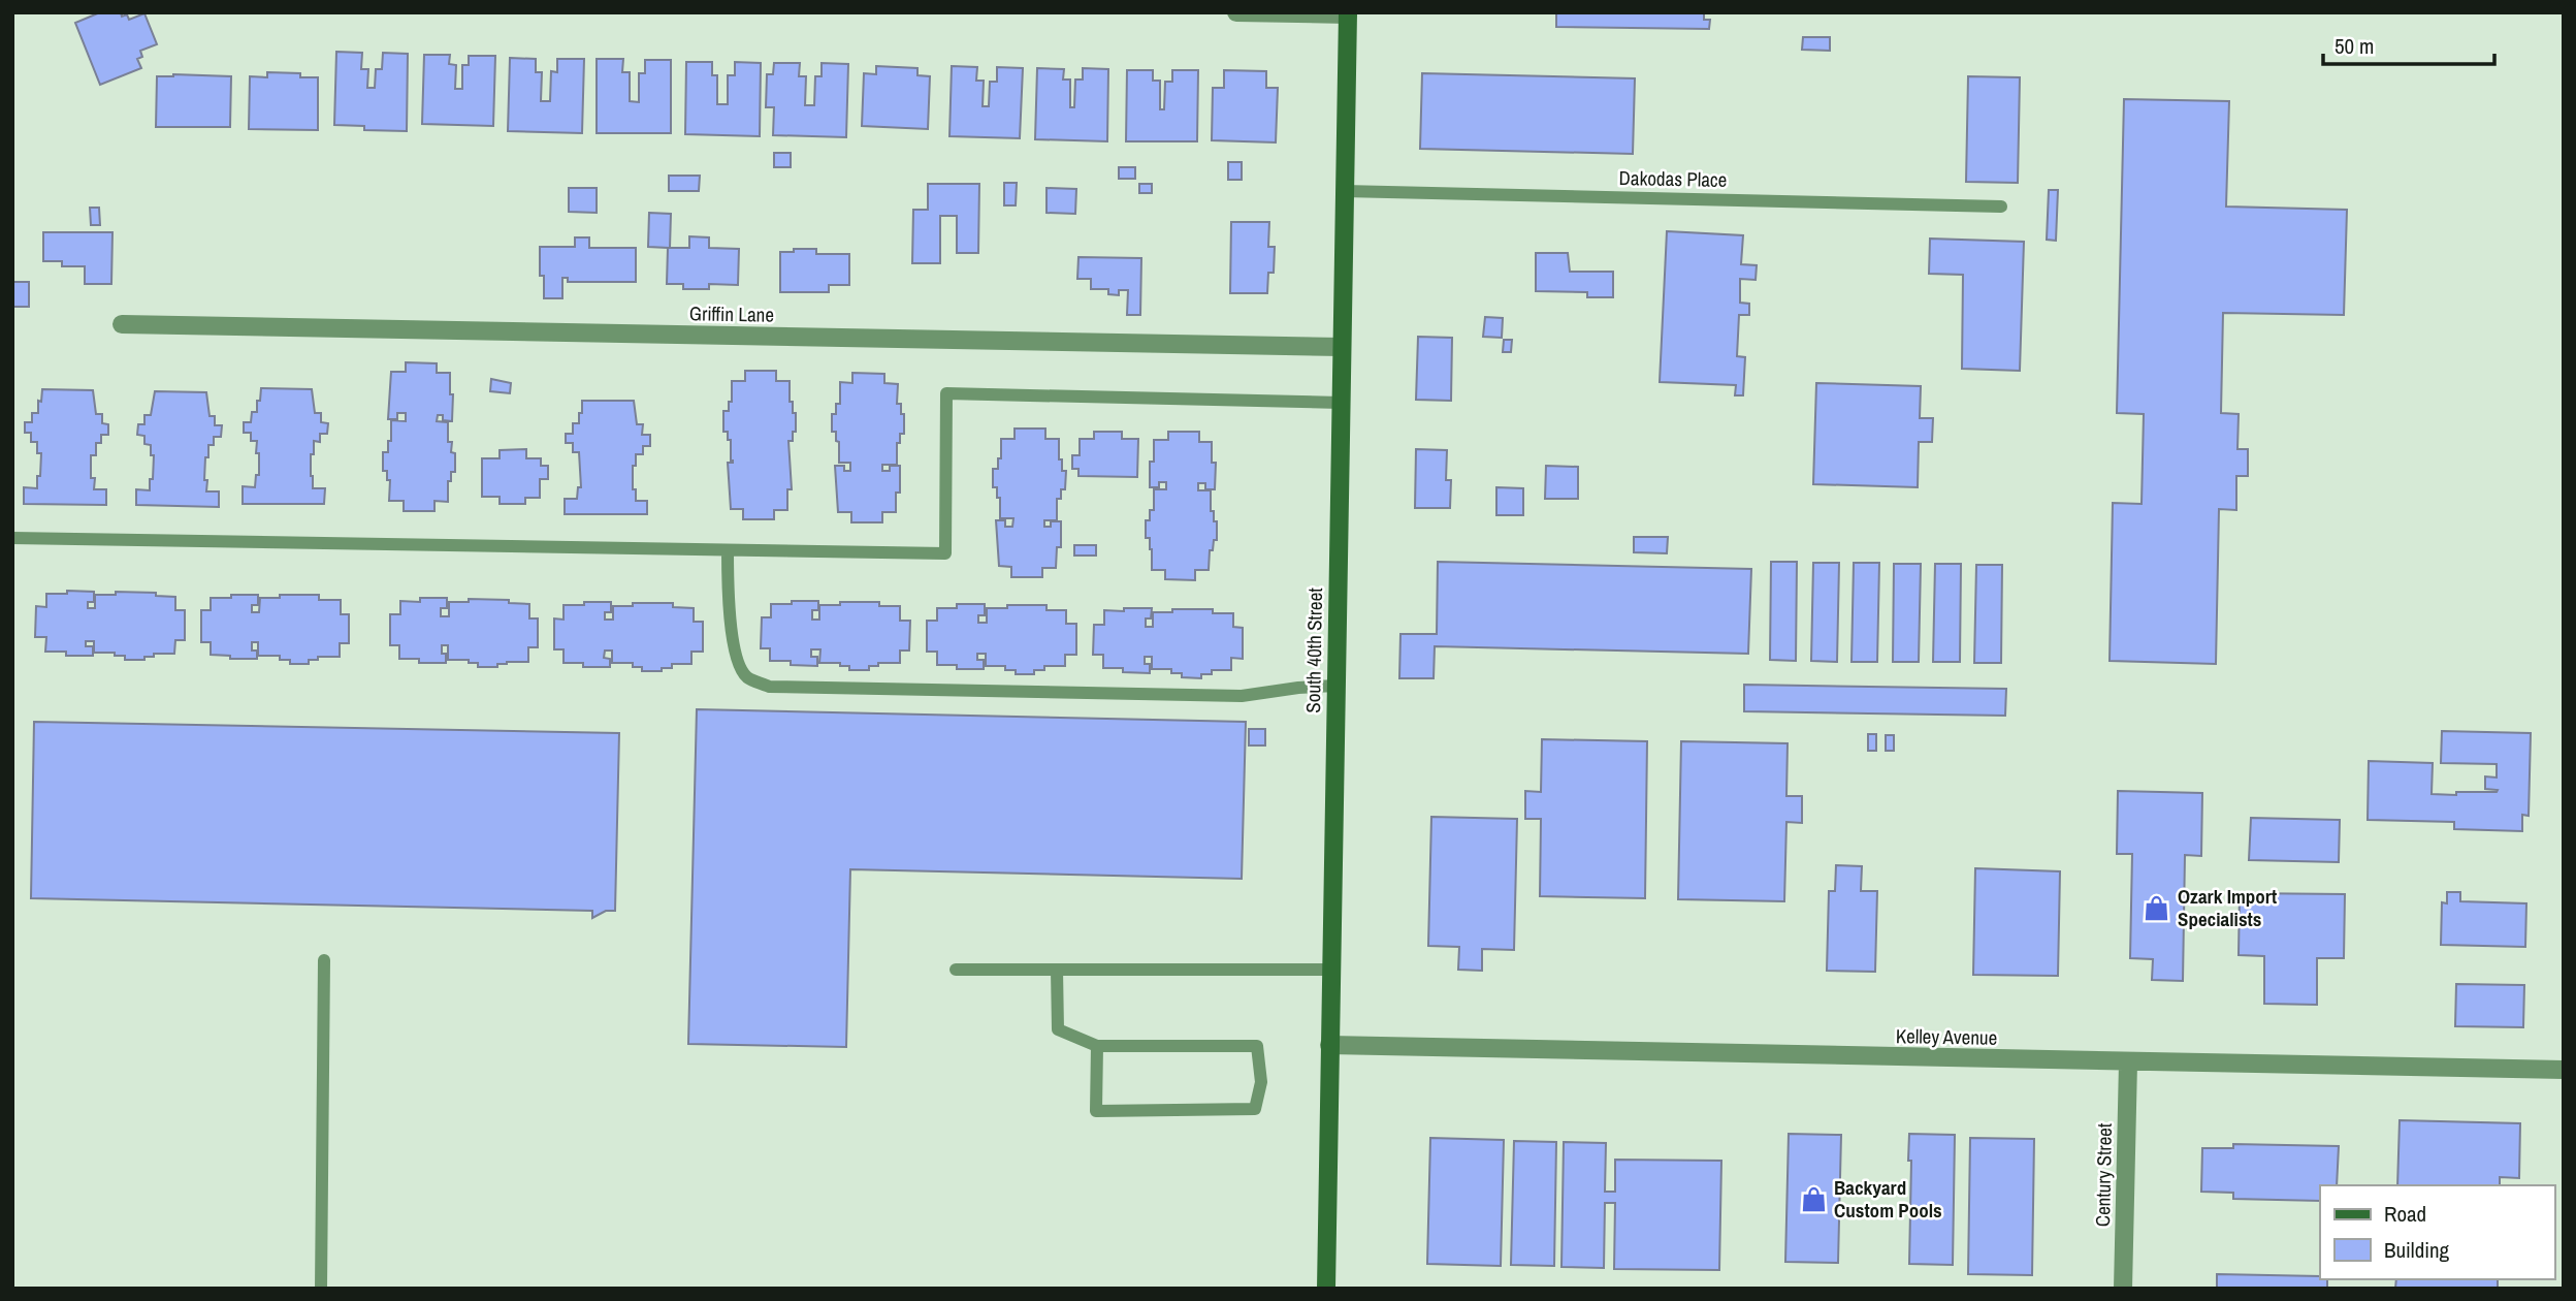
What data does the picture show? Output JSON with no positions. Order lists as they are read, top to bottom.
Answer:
{
  "streets": {
    "street": [
      "Griffin Lane",
      "South 40th Street",
      "Kelley Avenue",
      "Century Street"
    ],
    "lane": ["Dakodas Place"]
  },
  "crossings": [
    ["Dakodas Place", "South 40th Street"],
    ["Griffin Lane", "South 40th Street"],
    ["South 40th Street", "Kelley Avenue"],
    ["Kelley Avenue", "Century Street"]
  ],
  "places": {
    "shop": ["Ozark Import Specialists", "Backyard Custom Pools"]
  },
  "legend": ["Road", "Building"],
  "scale_bar": "50 m"
}
